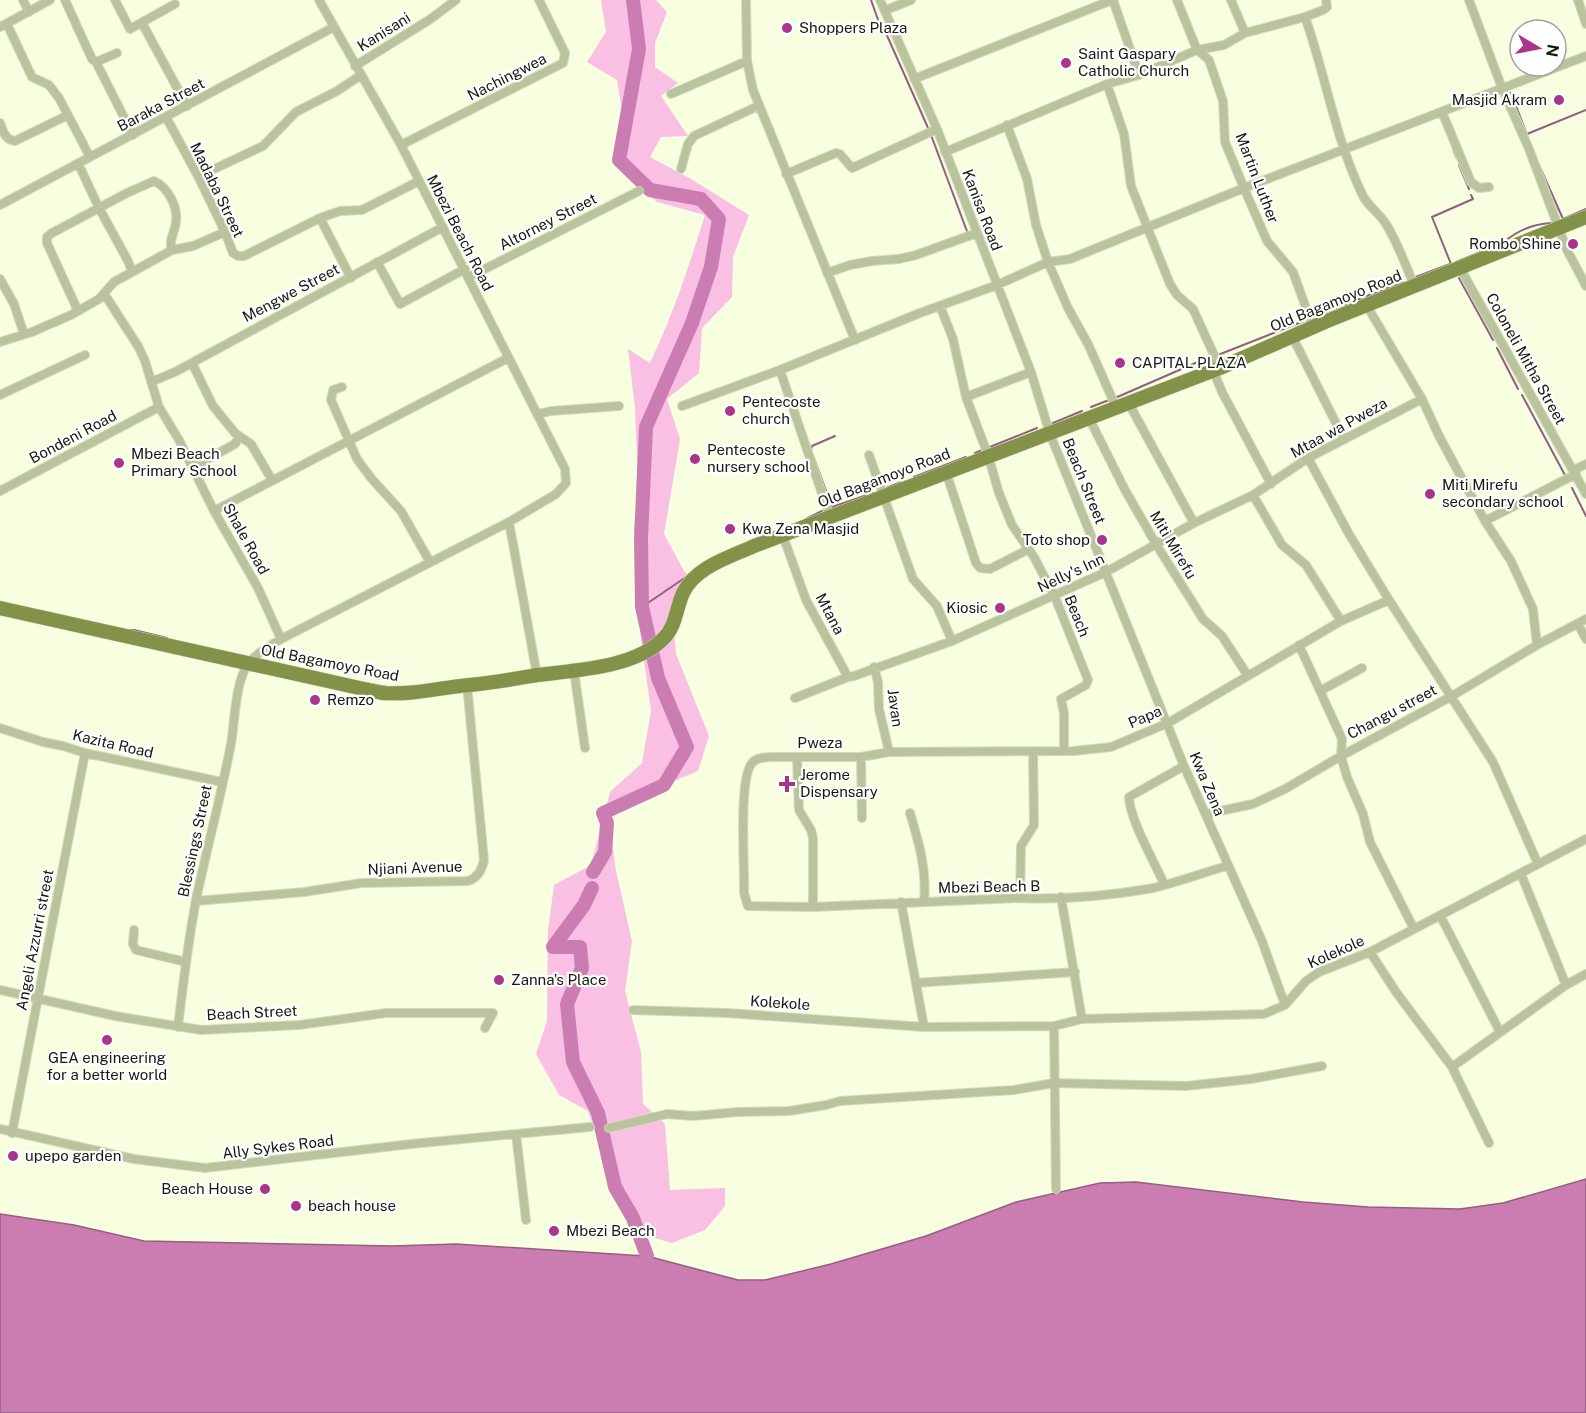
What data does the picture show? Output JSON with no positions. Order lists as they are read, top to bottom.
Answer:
{
  "streets": {
    "main road": ["Old Bagamoyo Road"],
    "street": [
      "Kanisani",
      "Nachingwea",
      "Baraka Street",
      "Martin Luther",
      "Madaba Street",
      "Kanisa Road",
      "Altorney Street",
      "Mbezi Beach Road",
      "Mengwe Street",
      "Coloneli Mitha Street",
      "Mtaa wa Pweza",
      "Bondeni Road",
      "Beach Street",
      "Shale Road",
      "Miti Mirefu",
      "Nelly's Inn",
      "Mtana",
      "Beach",
      "Javan",
      "Changu street",
      "Papa",
      "Pweza",
      "Kazita Road",
      "Kwa Zena",
      "Blessings Street",
      "Njiani Avenue",
      "Mbezi Beach B",
      "Angeli Azzurri street",
      "Kolekole",
      "Ally Sykes Road"
    ]
  },
  "crossings": [
    ["Kanisani", "Mbezi Beach Road"],
    ["Nachingwea", "Mbezi Beach Road"],
    ["Baraka Street", "Madaba Street"],
    ["Baraka Street", "Mbezi Beach Road"],
    ["Martin Luther", "Old Bagamoyo Road"],
    ["Madaba Street", "Mbezi Beach Road"],
    ["Kanisa Road", "Old Bagamoyo Road"],
    ["Kanisa Road", "Beach Street"],
    ["Altorney Street", "Mbezi Beach Road"],
    ["Altorney Street", "Mengwe Street"],
    ["Mbezi Beach Road", "Mengwe Street"],
    ["Mengwe Street", "Shale Road"],
    ["Old Bagamoyo Road", "Coloneli Mitha Street"],
    ["Old Bagamoyo Road", "Beach Street"],
    ["Old Bagamoyo Road", "Miti Mirefu"],
    ["Old Bagamoyo Road", "Mtana"],
    ["Old Bagamoyo Road", "Beach"],
    ["Old Bagamoyo Road", "Blessings Street"],
    ["Old Bagamoyo Road", "Njiani Avenue"],
    ["Mtaa wa Pweza", "Nelly's Inn"],
    ["Bondeni Road", "Shale Road"],
    ["Beach Street", "Nelly's Inn"],
    ["Beach Street", "Kwa Zena"],
    ["Beach Street", "Blessings Street"],
    ["Beach Street", "Angeli Azzurri street"],
    ["Miti Mirefu", "Nelly's Inn"],
    ["Miti Mirefu", "Papa"],
    ["Nelly's Inn", "Beach"],
    ["Nelly's Inn", "Javan"],
    ["Nelly's Inn", "Kwa Zena"],
    ["Beach", "Papa"],
    ["Javan", "Pweza"],
    ["Changu street", "Kwa Zena"],
    ["Papa", "Pweza"],
    ["Papa", "Kwa Zena"],
    ["Pweza", "Mbezi Beach B"],
    ["Kazita Road", "Blessings Street"],
    ["Kazita Road", "Angeli Azzurri street"],
    ["Kwa Zena", "Mbezi Beach B"],
    ["Kwa Zena", "Kolekole"],
    ["Blessings Street", "Njiani Avenue"],
    ["Angeli Azzurri street", "Ally Sykes Road"]
  ],
  "places": {
    "other": [
      "Shoppers Plaza",
      "Saint Gaspary Catholic Church",
      "Masjid Akram",
      "Rombo Shine",
      "CAPITAL PLAZA",
      "Pentecoste church",
      "Pentecoste nursery school",
      "Mbezi Beach Primary School",
      "Miti Mirefu secondary school",
      "Kwa Zena Masjid",
      "Toto shop",
      "Kiosic",
      "Remzo",
      "Zanna's Place",
      "GEA engineering for a better world",
      "upepo garden",
      "Beach House",
      "beach house",
      "Mbezi Beach"
    ],
    "health": ["Jerome Dispensary"]
  },
  "north": "right"
}
